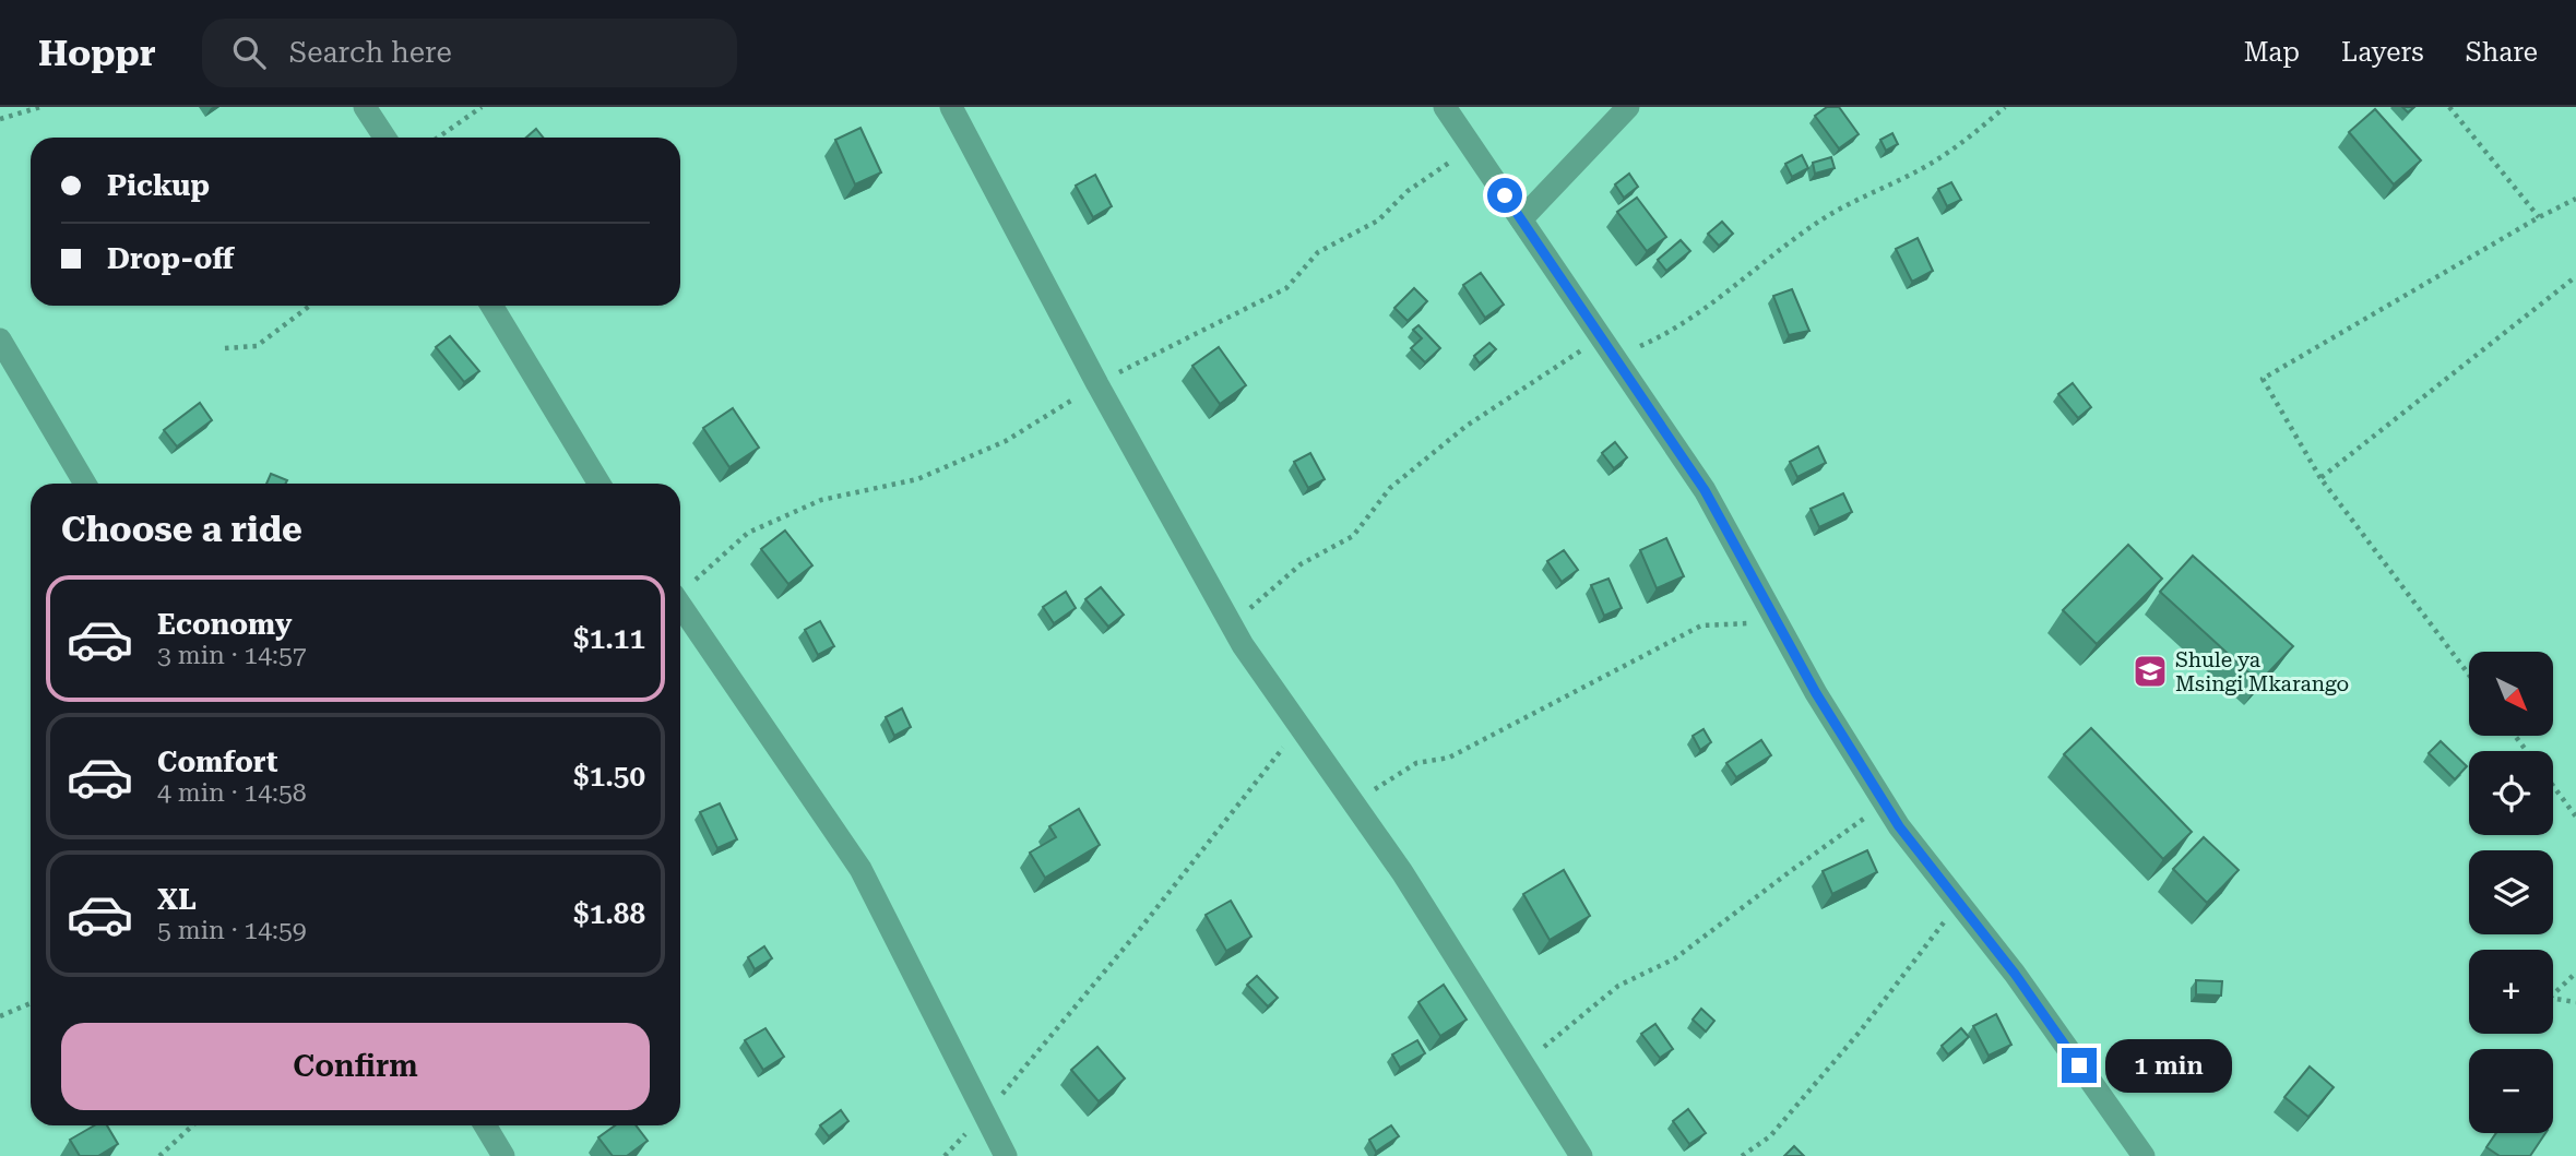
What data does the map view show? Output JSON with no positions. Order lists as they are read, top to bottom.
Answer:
{
  "places": {
    "school or university": ["Shule ya Msingi Mkarango"]
  },
  "north": "bottom right",
  "page": {
    "header": "Hoppr",
    "search": "Search here",
    "nav": ["Map", "Layers", "Share"],
    "banner": ["Pickup", "Drop-off"],
    "heading": "Choose a ride",
    "list": [
      {
        "name": "Economy",
        "note": "3 min · 14:57",
        "value": "$1.11"
      },
      {
        "name": "Comfort",
        "note": "4 min · 14:58",
        "value": "$1.50"
      },
      {
        "name": "XL",
        "note": "5 min · 14:59",
        "value": "$1.88"
      }
    ],
    "map_buttons": ["+", "−"],
    "buttons": "Confirm",
    "bubble": "1 min"
  }
}
